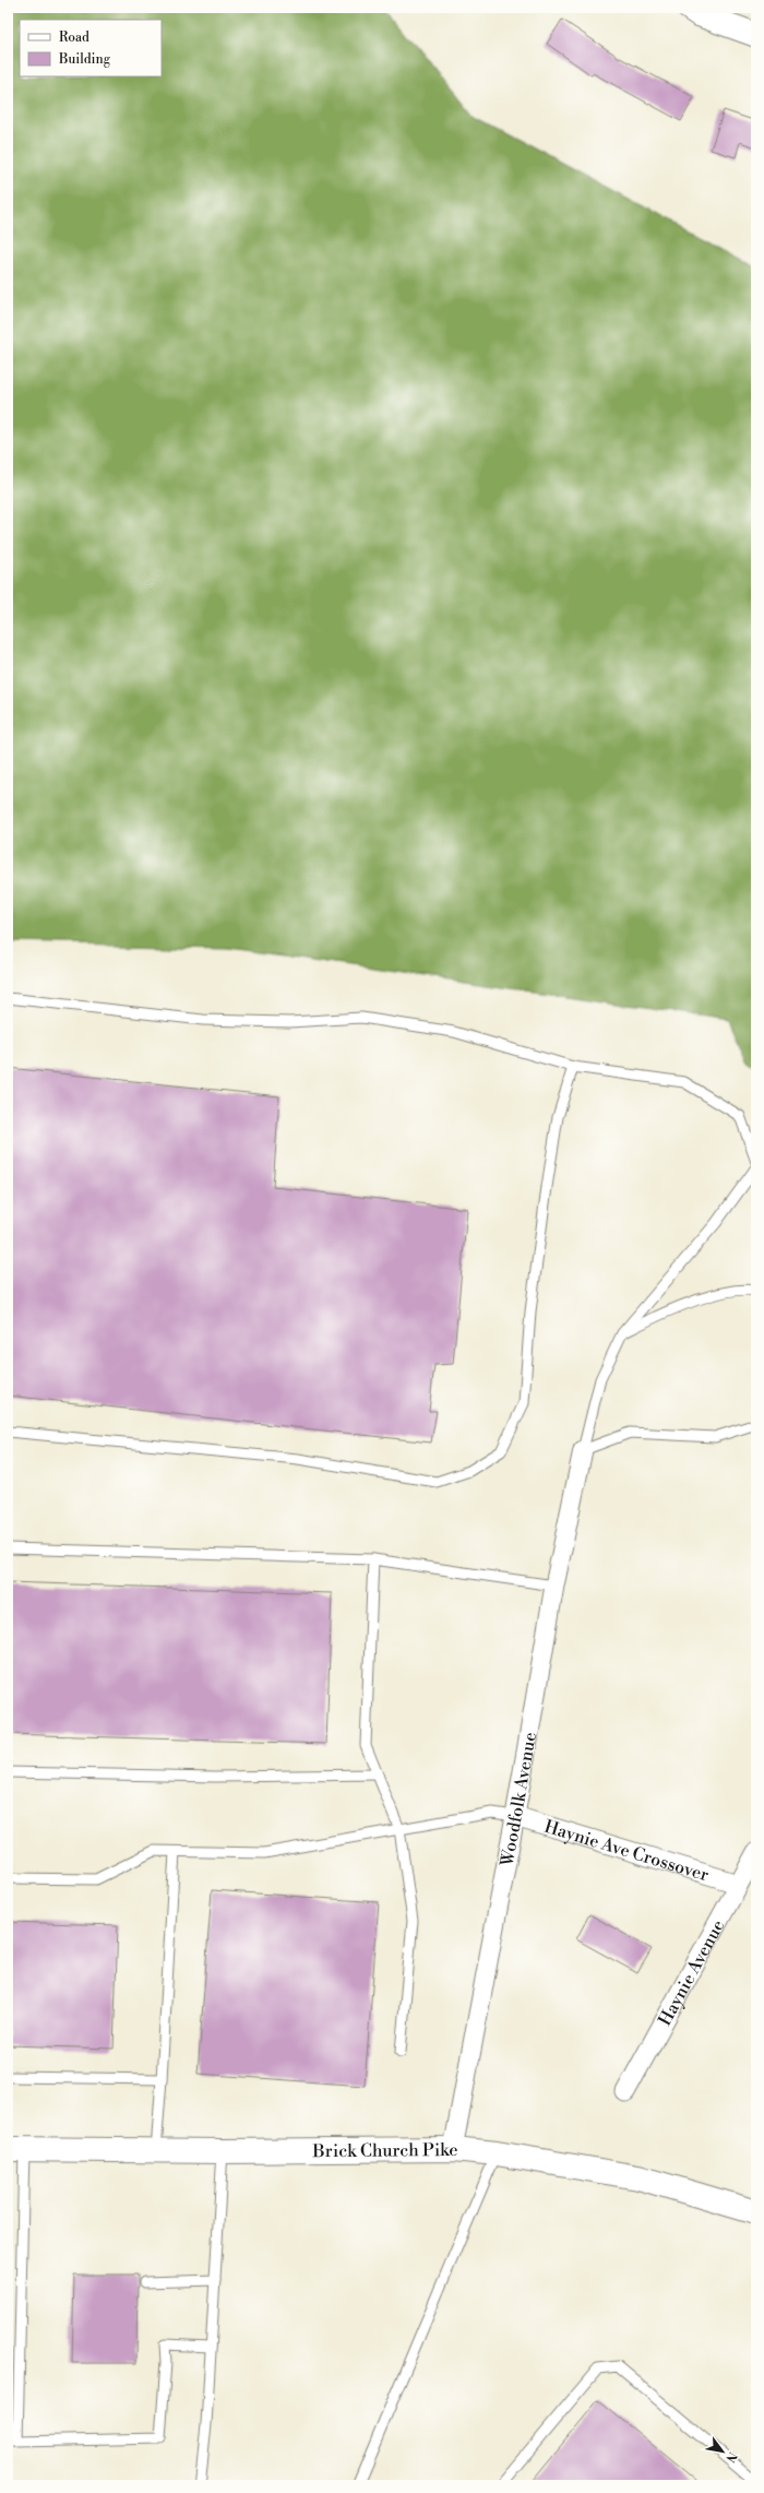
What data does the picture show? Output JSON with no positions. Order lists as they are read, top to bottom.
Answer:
{
  "streets": {
    "main road": ["Brick Church Pike"],
    "street": ["Woodfolk Avenue", "Haynie Ave Crossover", "Haynie Avenue"]
  },
  "crossings": [
    ["Woodfolk Avenue", "Haynie Ave Crossover"],
    ["Woodfolk Avenue", "Brick Church Pike"],
    ["Haynie Ave Crossover", "Haynie Avenue"]
  ],
  "legend": ["Road", "Building"],
  "north": "bottom right"
}
